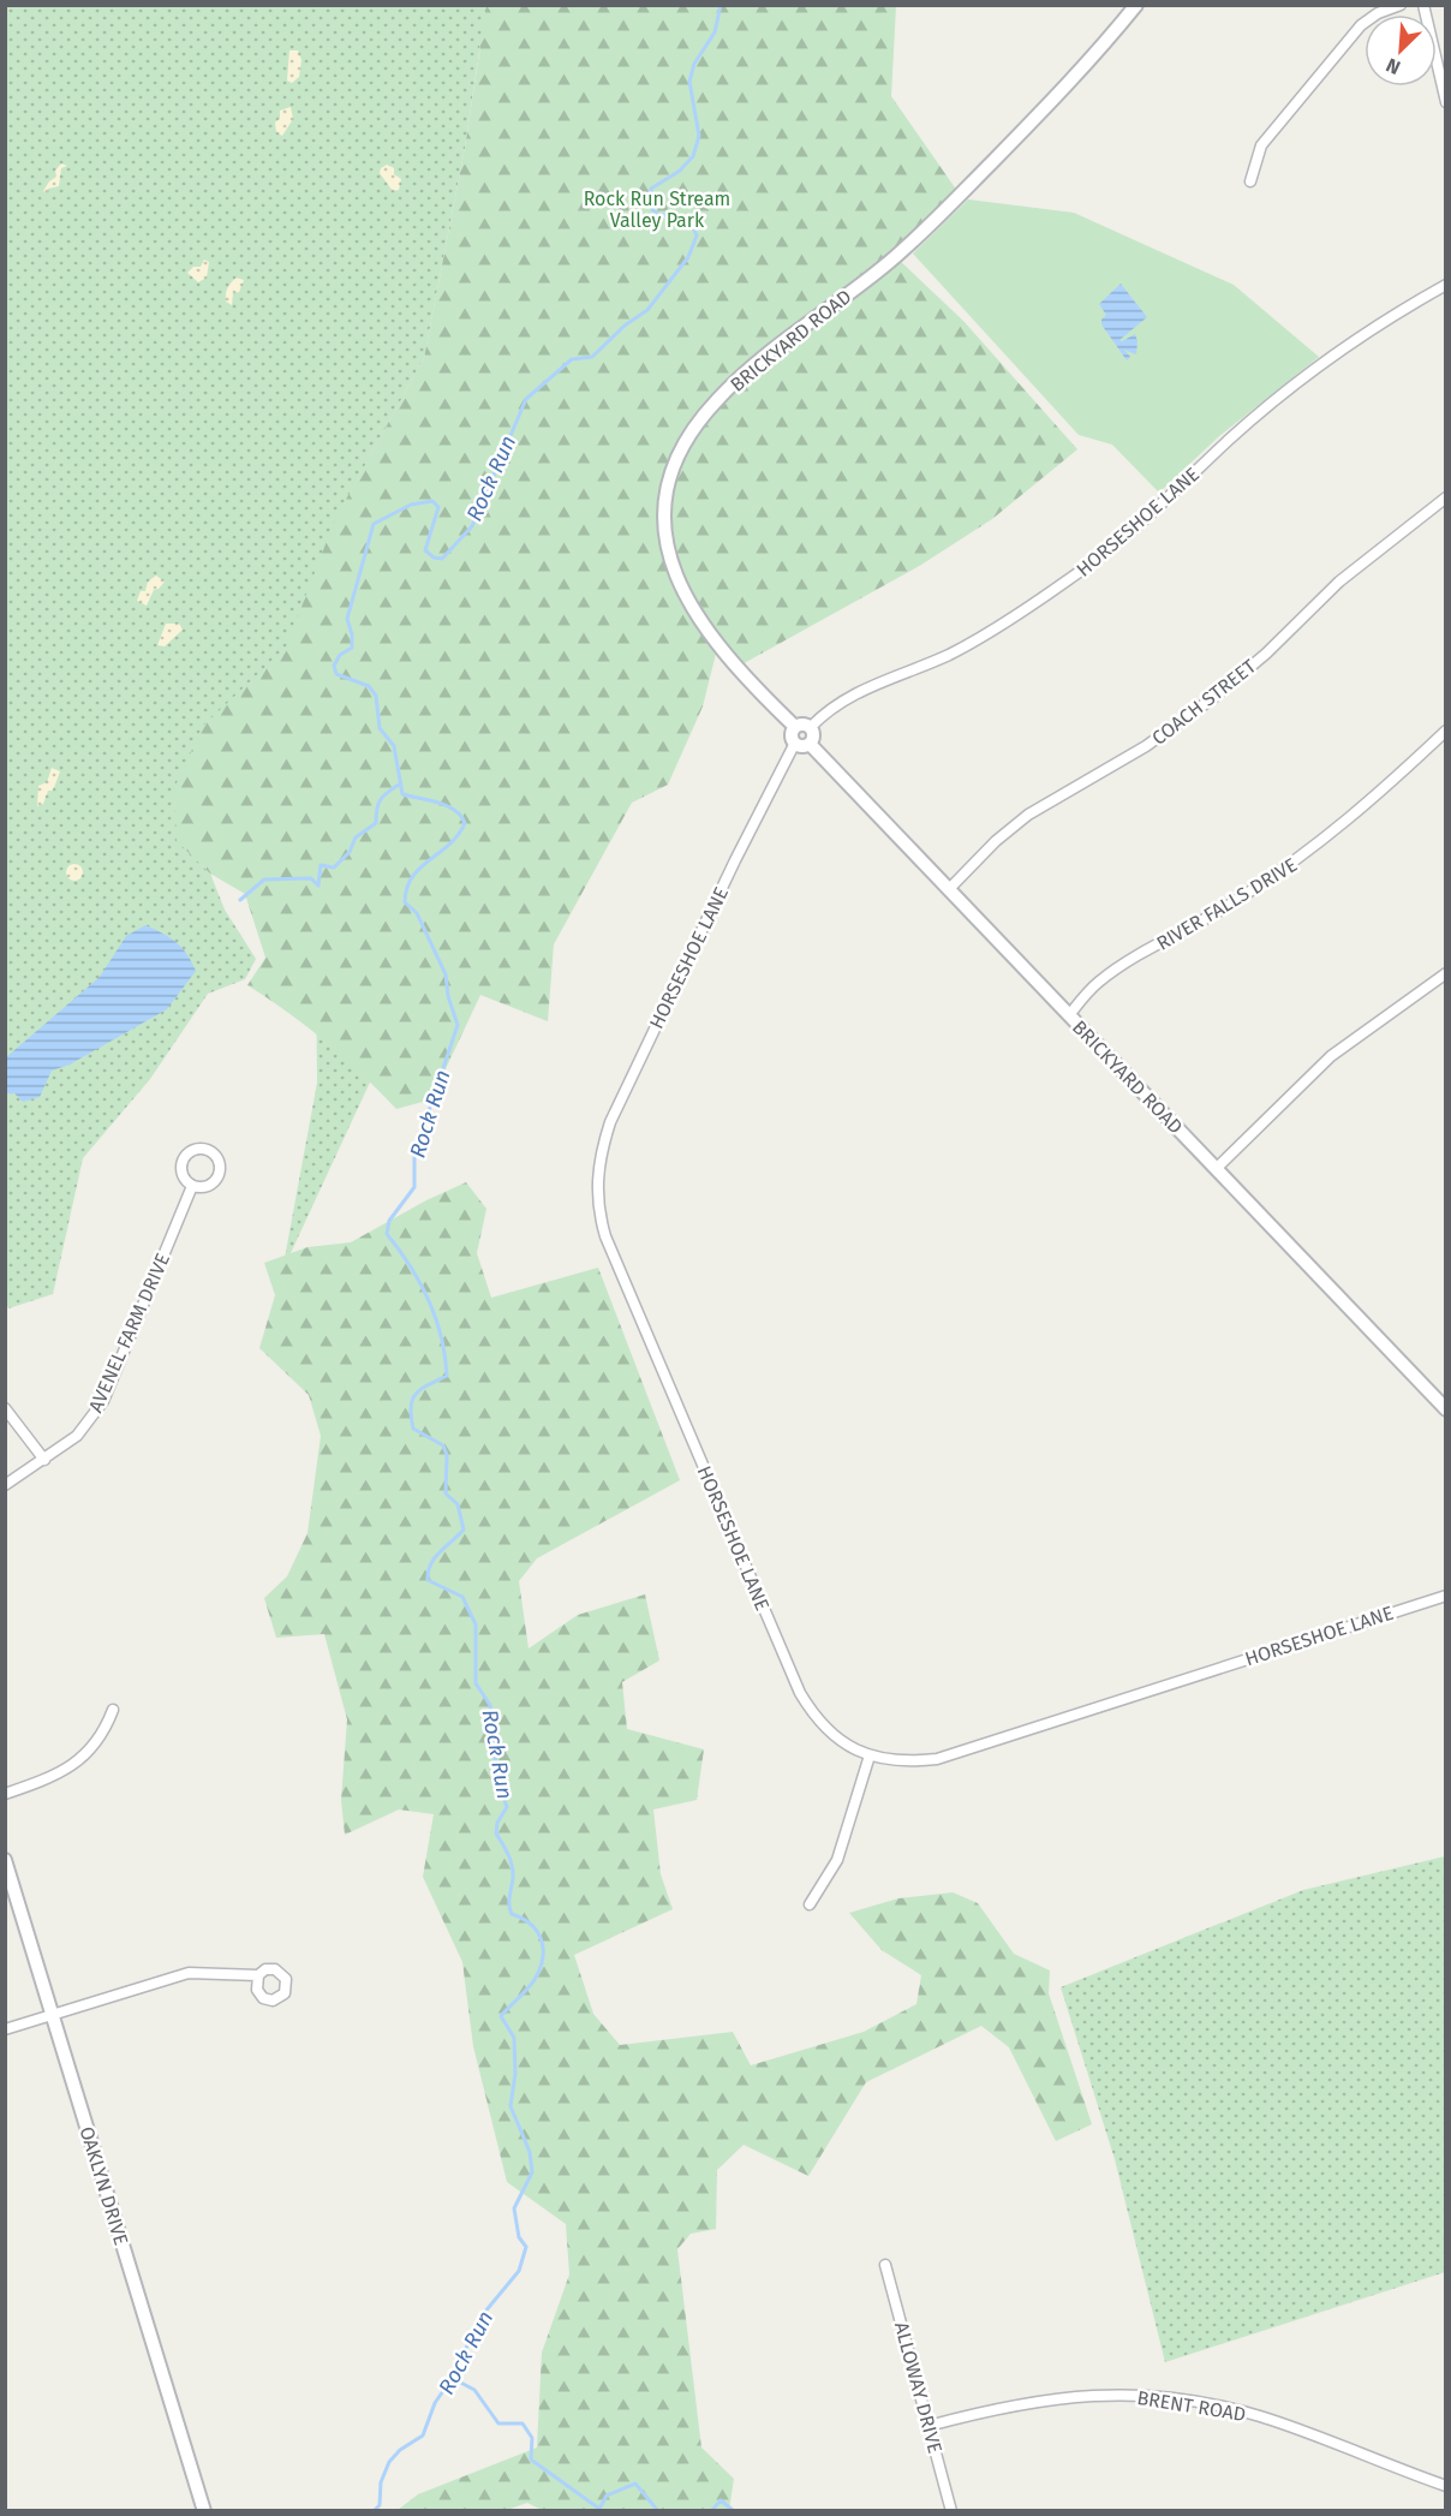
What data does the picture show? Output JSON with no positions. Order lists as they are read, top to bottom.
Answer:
{
  "streets": {
    "street": [
      "BRICKYARD ROAD",
      "HORSESHOE LANE",
      "COACH STREET",
      "RIVER FALLS DRIVE",
      "AVENEL FARM DRIVE",
      "OAKLYN DRIVE",
      "ALLOWAY DRIVE",
      "BRENT ROAD"
    ]
  },
  "crossings": [
    ["BRICKYARD ROAD", "HORSESHOE LANE"],
    ["BRICKYARD ROAD", "COACH STREET"],
    ["BRICKYARD ROAD", "RIVER FALLS DRIVE"],
    ["ALLOWAY DRIVE", "BRENT ROAD"]
  ],
  "water": ["Rock Run"],
  "parks": ["Rock Run Stream Valley Park"],
  "north": "bottom left"
}
